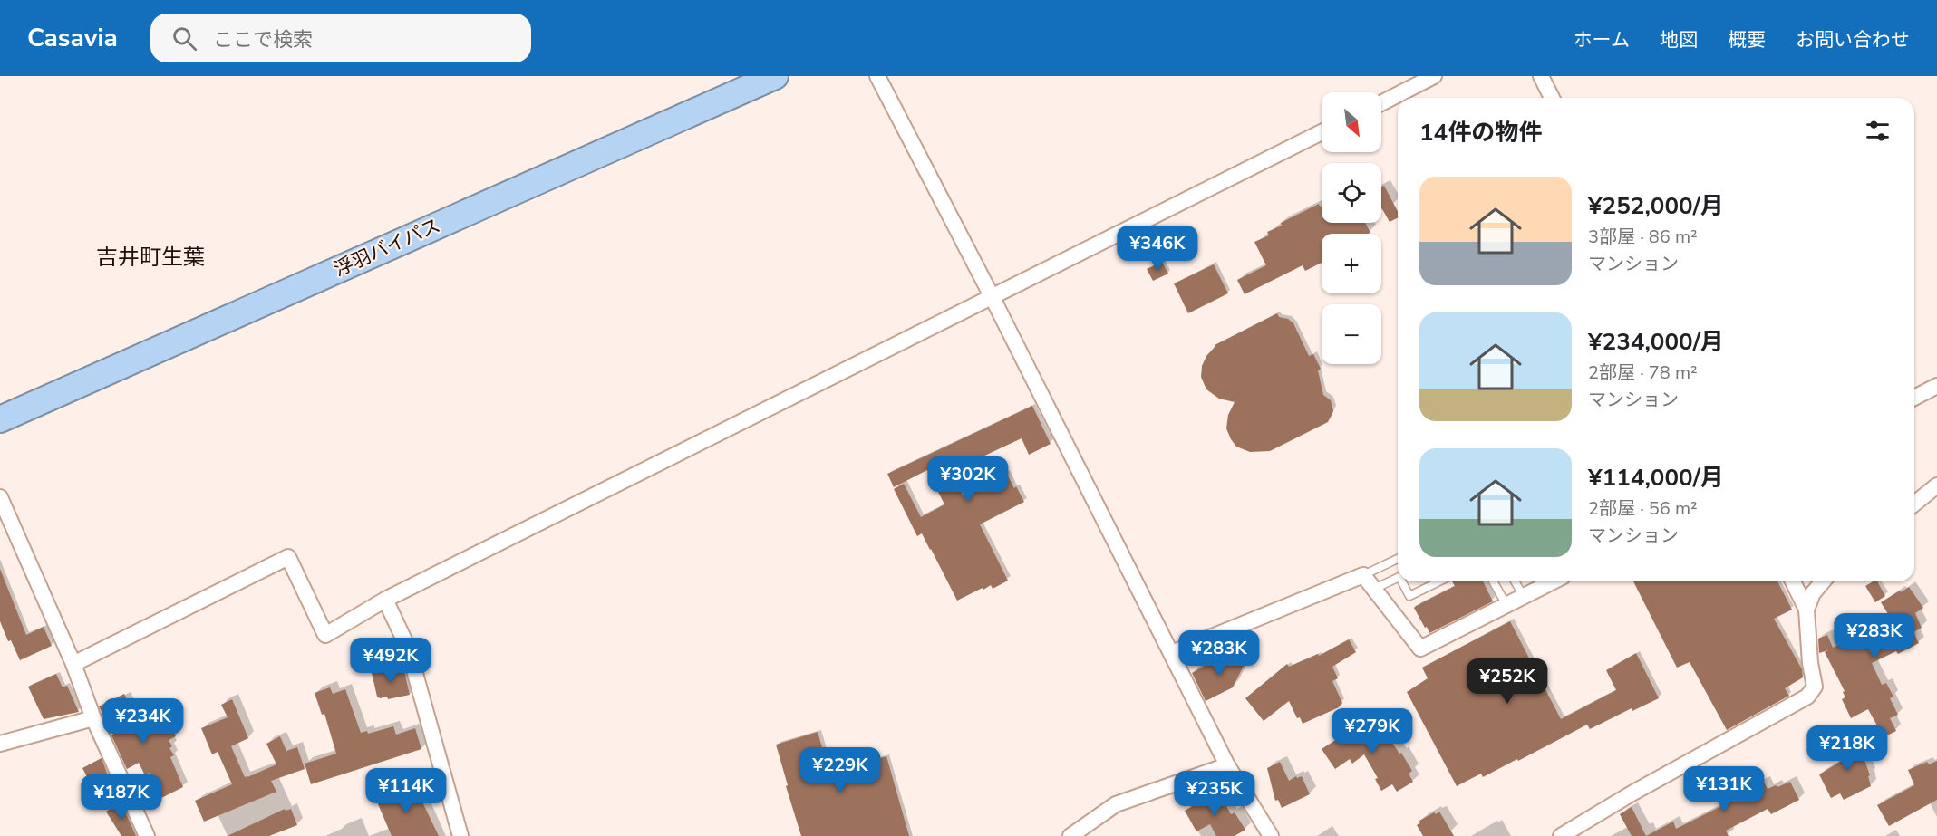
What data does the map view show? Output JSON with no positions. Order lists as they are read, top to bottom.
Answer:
{
  "streets": {
    "highway": ["浮羽バイパス"]
  },
  "districts": ["吉井町生葉"],
  "north": "bottom right",
  "page": {
    "header": "Casavia",
    "search": "ここで検索",
    "nav": [
      "ホーム",
      "地図",
      "概要",
      "お問い合わせ"
    ],
    "map_buttons": ["+", "−"],
    "heading": "14件の物件",
    "list": [
      {
        "name": "¥252,000/月",
        "note": "3部屋 · 86 m² · マンション"
      },
      {
        "name": "¥234,000/月",
        "note": "2部屋 · 78 m² · マンション"
      },
      {
        "name": "¥114,000/月",
        "note": "2部屋 · 56 m² · マンション"
      }
    ],
    "price": [
      "¥346K",
      "¥302K",
      "¥283K",
      "¥283K",
      "¥492K",
      "¥252K",
      "¥234K",
      "¥279K",
      "¥218K",
      "¥229K",
      "¥131K",
      "¥114K",
      "¥235K",
      "¥187K"
    ]
  }
}
